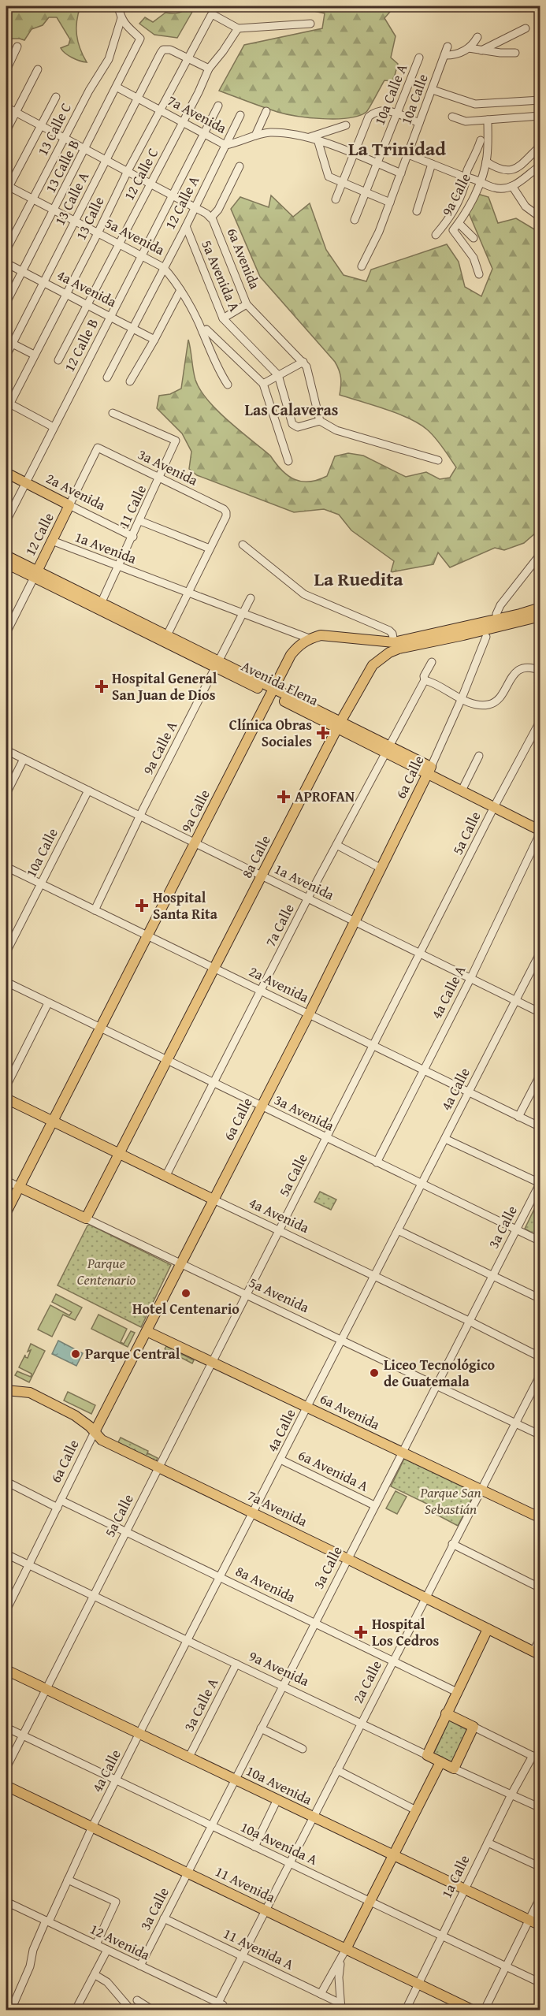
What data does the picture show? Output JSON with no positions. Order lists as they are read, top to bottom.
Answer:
{
  "streets": {
    "main road": [
      "7a Avenida",
      "9a Calle",
      "5a Avenida",
      "6a Avenida",
      "4a Avenida",
      "2a Avenida",
      "12 Calle",
      "Avenida Elena",
      "6a Calle",
      "8a Calle",
      "9a Avenida",
      "10a Avenida",
      "11 Avenida"
    ],
    "street": [
      "10a Calle A",
      "10a Calle",
      "13 Calle C",
      "13 Calle B",
      "12 Calle C",
      "13 Calle A",
      "12 Calle A",
      "13 Calle",
      "5a Avenida A",
      "12 Calle B",
      "3a Avenida",
      "11 Calle",
      "1a Avenida",
      "9a Calle A",
      "5a Calle",
      "7a Calle",
      "4a Calle A",
      "4a Calle",
      "3a Calle",
      "6a Avenida A",
      "8a Avenida",
      "2a Calle",
      "3a Calle A",
      "10a Avenida A",
      "1a Calle",
      "12 Avenida",
      "11 Avenida A"
    ]
  },
  "crossings": [
    ["10a Calle A", "7a Avenida"],
    ["10a Calle", "7a Avenida"],
    ["10a Calle", "2a Avenida"],
    ["10a Calle", "1a Avenida"],
    ["7a Avenida", "13 Calle B"],
    ["7a Avenida", "12 Calle C"],
    ["7a Avenida", "13 Calle A"],
    ["7a Avenida", "12 Calle A"],
    ["7a Avenida", "13 Calle"],
    ["7a Avenida", "12 Calle B"],
    ["7a Avenida", "6a Calle"],
    ["7a Avenida", "5a Calle"],
    ["7a Avenida", "4a Calle"],
    ["7a Avenida", "3a Calle"],
    ["7a Avenida", "2a Calle"],
    ["13 Calle C", "13 Calle B"],
    ["13 Calle C", "5a Avenida"],
    ["13 Calle C", "6a Avenida"],
    ["13 Calle B", "5a Avenida"],
    ["13 Calle B", "6a Avenida"],
    ["13 Calle B", "4a Avenida"],
    ["12 Calle C", "13 Calle"],
    ["12 Calle C", "5a Avenida"],
    ["12 Calle C", "6a Avenida"],
    ["12 Calle C", "4a Avenida"],
    ["9a Calle", "5a Avenida"],
    ["9a Calle", "4a Avenida"],
    ["9a Calle", "3a Avenida"],
    ["9a Calle", "2a Avenida"],
    ["9a Calle", "1a Avenida"],
    ["9a Calle", "Avenida Elena"],
    ["13 Calle A", "13 Calle"],
    ["13 Calle A", "5a Avenida"],
    ["13 Calle A", "6a Avenida"],
    ["13 Calle A", "4a Avenida"],
    ["12 Calle A", "5a Avenida"],
    ["12 Calle A", "6a Avenida"],
    ["12 Calle A", "5a Avenida A"],
    ["12 Calle A", "4a Avenida"],
    ["13 Calle", "5a Avenida"],
    ["13 Calle", "6a Avenida"],
    ["13 Calle", "4a Avenida"],
    ["5a Avenida", "12 Calle B"],
    ["5a Avenida", "6a Calle"],
    ["5a Avenida", "5a Calle"],
    ["5a Avenida", "8a Calle"],
    ["5a Avenida", "4a Calle"],
    ["5a Avenida", "3a Calle"],
    ["5a Avenida", "2a Calle"],
    ["6a Avenida", "12 Calle B"],
    ["6a Avenida", "6a Calle"],
    ["6a Avenida", "5a Calle"],
    ["6a Avenida", "4a Calle"],
    ["6a Avenida", "3a Calle"],
    ["6a Avenida", "2a Calle"],
    ["4a Avenida", "12 Calle B"],
    ["4a Avenida", "6a Calle"],
    ["4a Avenida", "5a Calle"],
    ["4a Avenida", "8a Calle"],
    ["4a Avenida", "7a Calle"],
    ["4a Avenida", "4a Calle"],
    ["4a Avenida", "3a Calle"],
    ["12 Calle B", "2a Avenida"],
    ["3a Avenida", "11 Calle"],
    ["3a Avenida", "12 Calle"],
    ["3a Avenida", "6a Calle"],
    ["3a Avenida", "5a Calle"],
    ["3a Avenida", "8a Calle"],
    ["3a Avenida", "7a Calle"],
    ["3a Avenida", "4a Calle A"],
    ["3a Avenida", "4a Calle"],
    ["3a Avenida", "3a Calle"],
    ["2a Avenida", "11 Calle"],
    ["2a Avenida", "12 Calle"],
    ["2a Avenida", "9a Calle A"],
    ["2a Avenida", "6a Calle"],
    ["2a Avenida", "5a Calle"],
    ["2a Avenida", "8a Calle"],
    ["2a Avenida", "7a Calle"],
    ["2a Avenida", "4a Calle A"],
    ["2a Avenida", "4a Calle"],
    ["11 Calle", "1a Avenida"],
    ["11 Calle", "Avenida Elena"],
    ["12 Calle", "1a Avenida"],
    ["12 Calle", "Avenida Elena"],
    ["1a Avenida", "9a Calle A"],
    ["1a Avenida", "6a Calle"],
    ["1a Avenida", "5a Calle"],
    ["1a Avenida", "8a Calle"],
    ["1a Avenida", "7a Calle"],
    ["1a Avenida", "4a Calle A"],
    ["1a Avenida", "4a Calle"],
    ["Avenida Elena", "9a Calle A"],
    ["Avenida Elena", "6a Calle"],
    ["Avenida Elena", "5a Calle"],
    ["Avenida Elena", "8a Calle"],
    ["Avenida Elena", "7a Calle"],
    ["Avenida Elena", "4a Calle A"],
    ["6a Calle", "8a Avenida"],
    ["6a Calle", "9a Avenida"],
    ["5a Calle", "8a Avenida"],
    ["5a Calle", "9a Avenida"],
    ["5a Calle", "10a Avenida"],
    ["5a Calle", "10a Avenida A"],
    ["4a Calle", "6a Avenida A"],
    ["4a Calle", "8a Avenida"],
    ["4a Calle", "9a Avenida"],
    ["4a Calle", "10a Avenida"],
    ["4a Calle", "10a Avenida A"],
    ["4a Calle", "11 Avenida"],
    ["4a Calle", "12 Avenida"],
    ["3a Calle", "6a Avenida A"],
    ["3a Calle", "8a Avenida"],
    ["3a Calle", "9a Avenida"],
    ["3a Calle", "10a Avenida"],
    ["3a Calle", "10a Avenida A"],
    ["3a Calle", "11 Avenida"],
    ["3a Calle", "12 Avenida"],
    ["3a Calle", "11 Avenida A"],
    ["8a Avenida", "2a Calle"],
    ["9a Avenida", "2a Calle"],
    ["9a Avenida", "3a Calle A"],
    ["9a Avenida", "1a Calle"],
    ["2a Calle", "10a Avenida"],
    ["2a Calle", "10a Avenida A"],
    ["2a Calle", "11 Avenida"],
    ["2a Calle", "12 Avenida"],
    ["2a Calle", "11 Avenida A"],
    ["3a Calle A", "10a Avenida"],
    ["10a Avenida", "1a Calle"],
    ["10a Avenida A", "1a Calle"],
    ["1a Calle", "11 Avenida"]
  ],
  "districts": ["La Trinidad", "Las Calaveras", "La Ruedita"],
  "parks": ["Parque Centenario", "Parque San Sebastián"],
  "places": {
    "health": [
      "Hospital General San Juan de Dios",
      "Clínica Obras Sociales",
      "APROFAN",
      "Hospital Santa Rita",
      "Hospital Los Cedros"
    ],
    "other": ["Hotel Centenario", "Parque Central", "Liceo Tecnológico de Guatemala"]
  }
}
